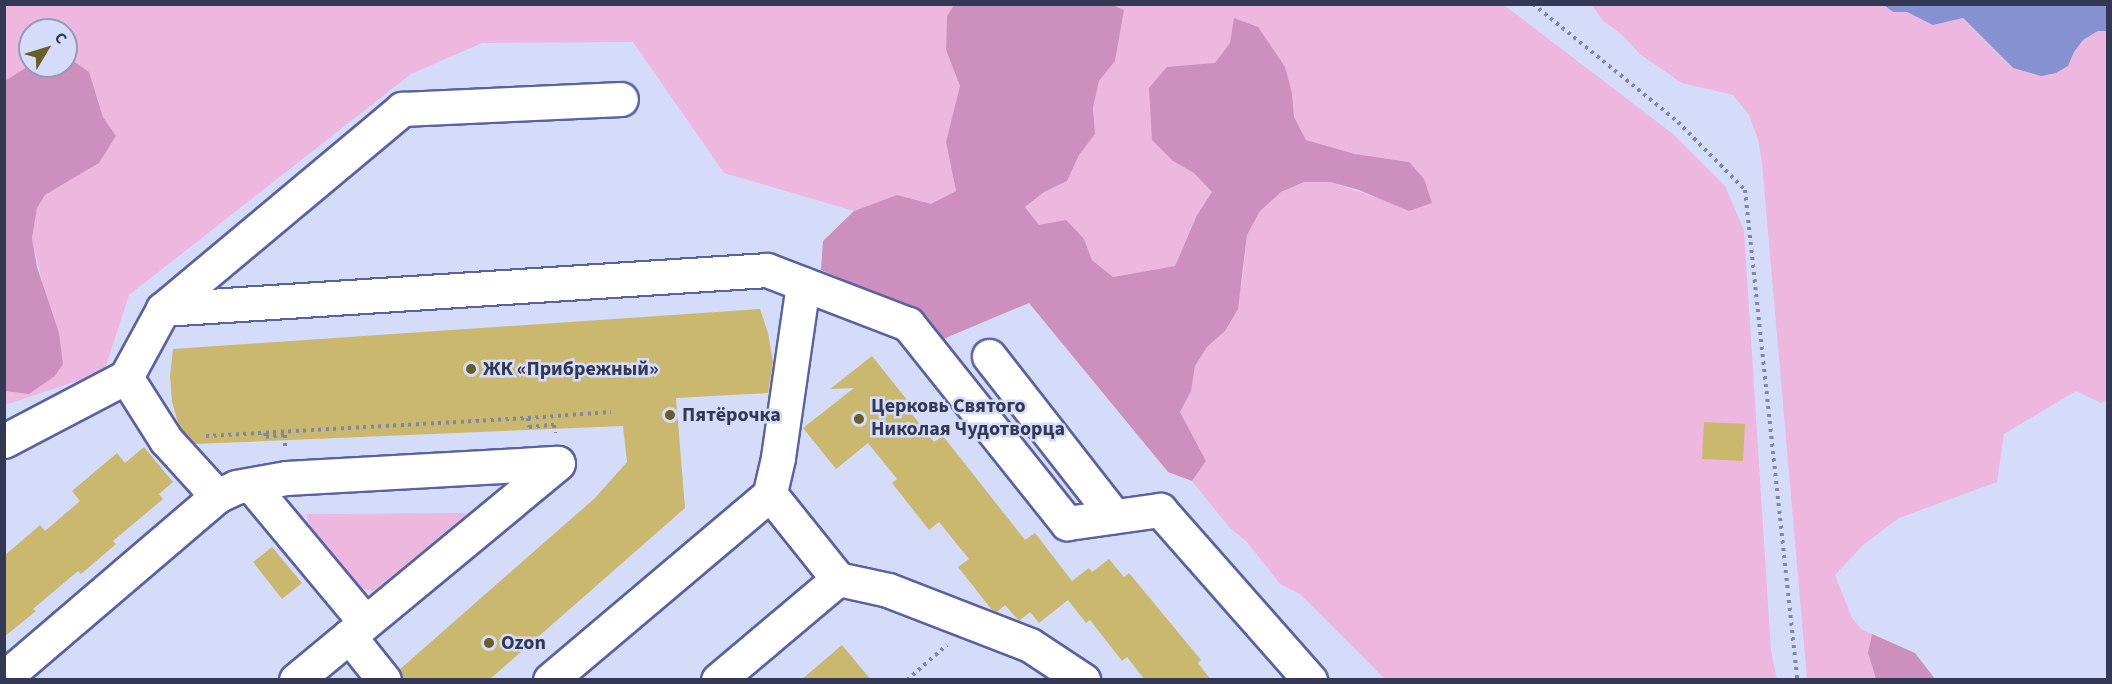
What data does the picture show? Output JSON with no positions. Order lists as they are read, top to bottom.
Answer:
{
  "places": [
    "ЖК «Прибрежный»",
    "Пятёрочка",
    "Церковь Святого Николая Чудотворца",
    "Ozon"
  ],
  "north": "top right"
}
